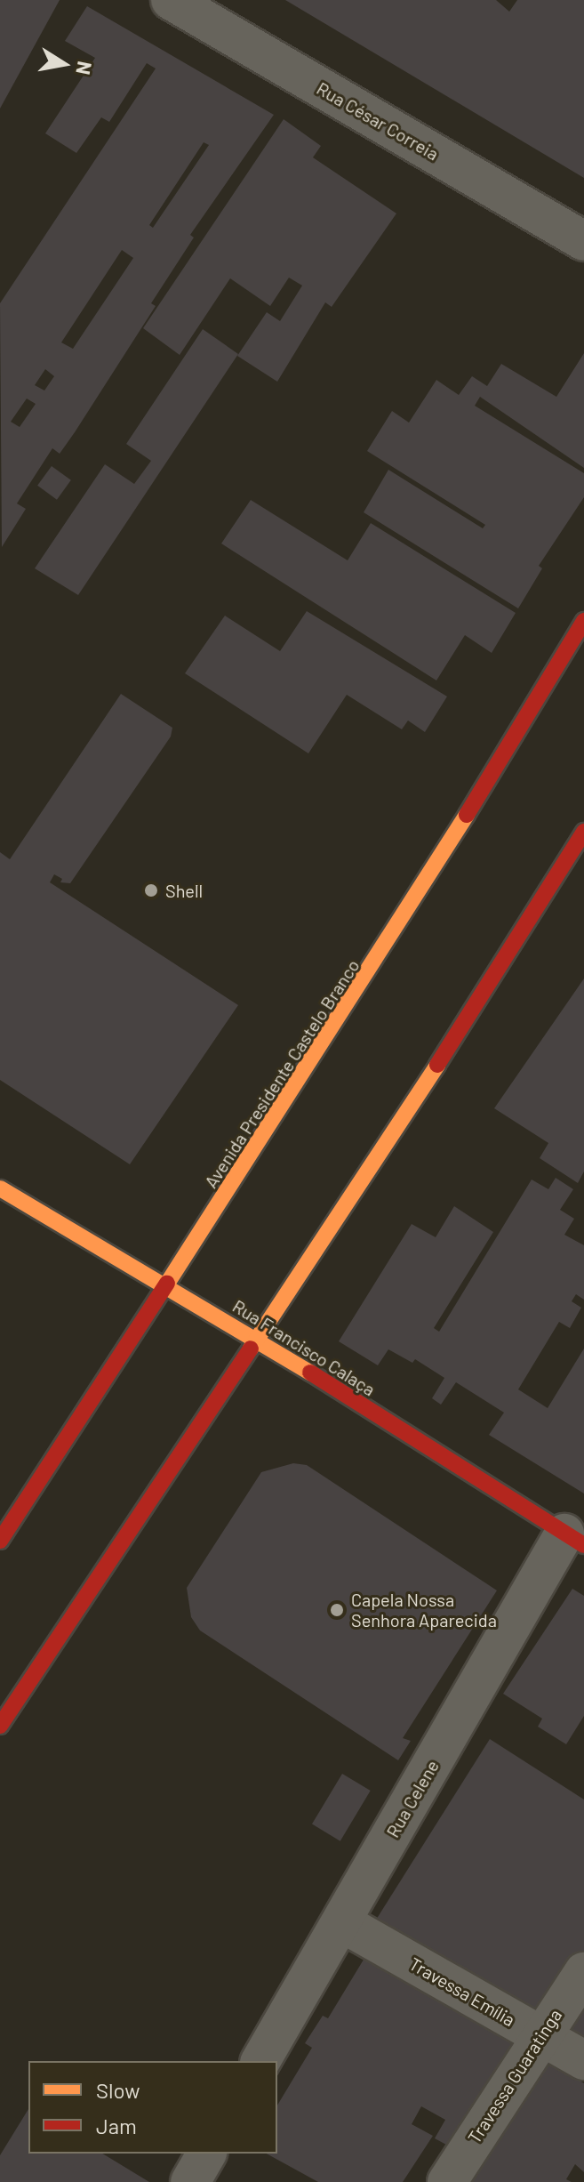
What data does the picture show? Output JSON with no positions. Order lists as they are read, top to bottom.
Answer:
{
  "streets": {
    "main road": ["Avenida Presidente Castelo Branco", "Rua Francisco Calaça"],
    "street": [
      "Rua César Correia",
      "Rua Celene",
      "Travessa Emília",
      "Travessa Guaratinga"
    ]
  },
  "crossings": [
    ["Avenida Presidente Castelo Branco", "Rua Francisco Calaça"],
    ["Rua Francisco Calaça", "Rua Celene"],
    ["Rua Celene", "Travessa Emília"],
    ["Travessa Emília", "Travessa Guaratinga"]
  ],
  "places": ["Shell", "Capela Nossa Senhora Aparecida"],
  "legend": ["Slow", "Jam"],
  "north": "right"
}
